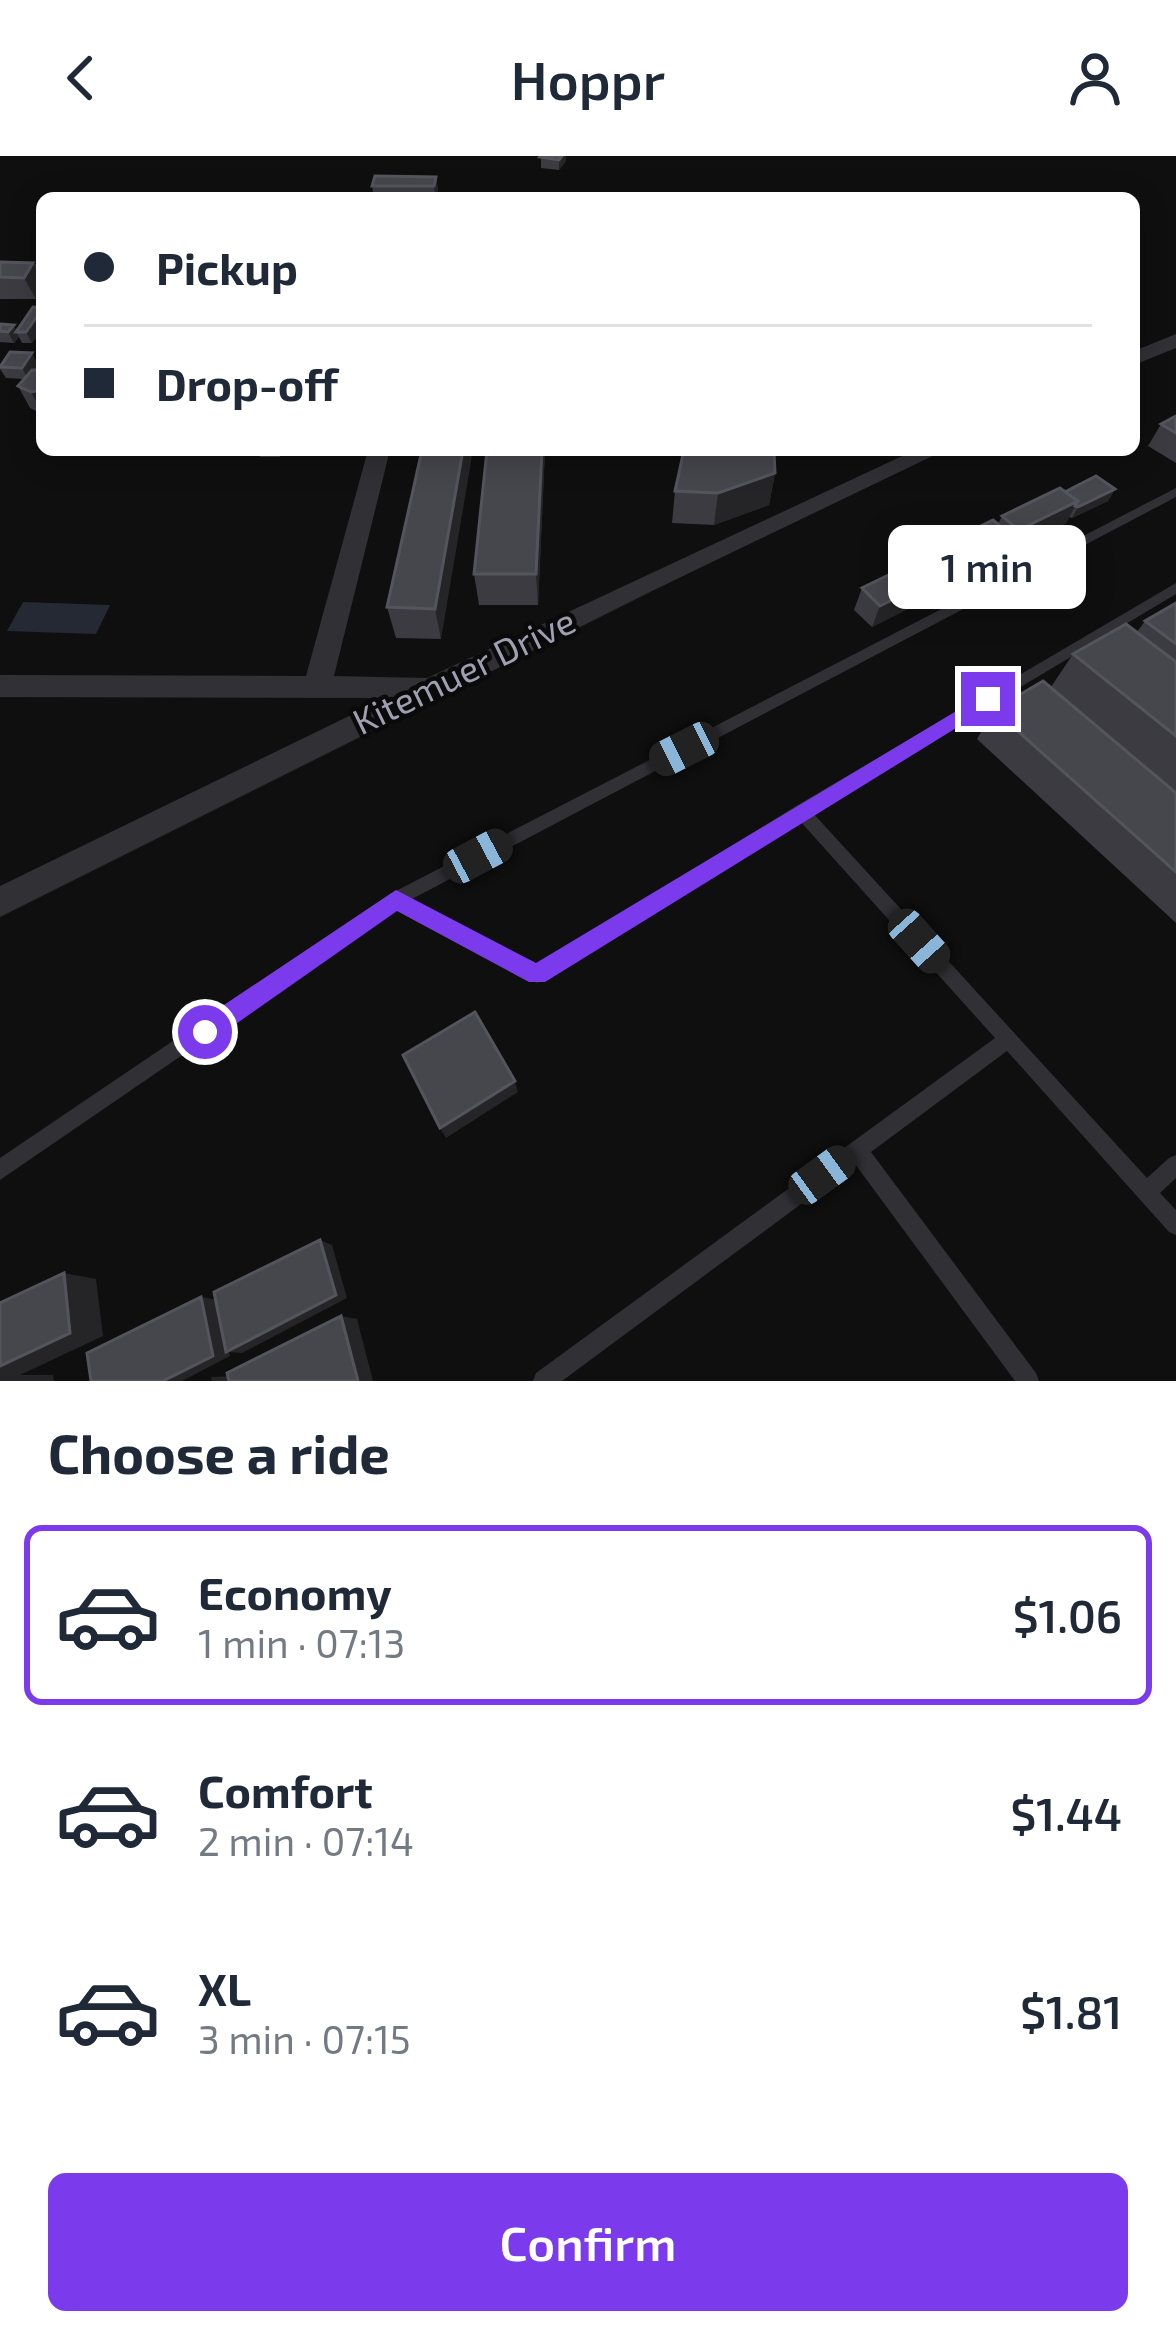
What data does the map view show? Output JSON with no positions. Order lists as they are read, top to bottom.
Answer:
{
  "streets": {
    "street": ["Kitemuer Drive"]
  },
  "page": {
    "header": "Hoppr",
    "banner": ["Pickup", "Drop-off"],
    "bubble": "1 min",
    "heading": "Choose a ride",
    "list": [
      {
        "name": "Economy",
        "note": "1 min · 07:13",
        "value": "$1.06"
      },
      {
        "name": "Comfort",
        "note": "2 min · 07:14",
        "value": "$1.44"
      },
      {
        "name": "XL",
        "note": "3 min · 07:15",
        "value": "$1.81"
      }
    ],
    "buttons": "Confirm"
  }
}
